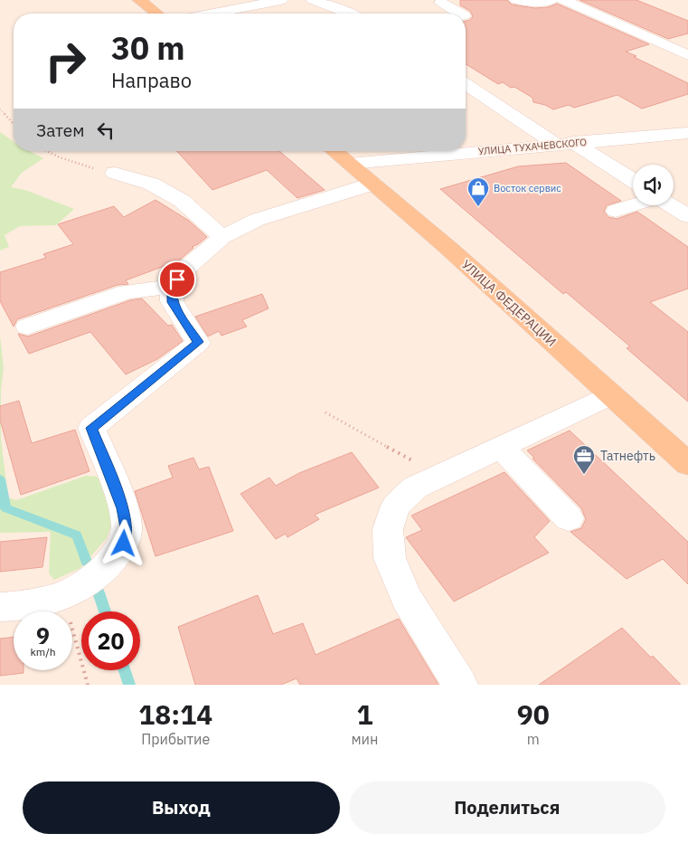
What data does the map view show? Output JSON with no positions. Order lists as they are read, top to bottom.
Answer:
{
  "streets": {
    "main road": ["УЛИЦА ФЕДЕРАЦИИ"],
    "street": ["УЛИЦА ТУХАЧЕВСКОГО"]
  },
  "crossings": [
    ["УЛИЦА ТУХАЧЕВСКОГО", "УЛИЦА ФЕДЕРАЦИИ"]
  ],
  "places": {
    "shop": ["Восток сервис"],
    "office": ["Татнефть"]
  },
  "page": {
    "turn": ["30 m", "Направо"],
    "then": "Затем",
    "speed": "9 km/h",
    "limit": "20",
    "eta": [
      "18:14",
      "Прибытие",
      "1",
      "мин",
      "90",
      "m"
    ],
    "buttons": ["Выход", "Поделиться"]
  }
}
